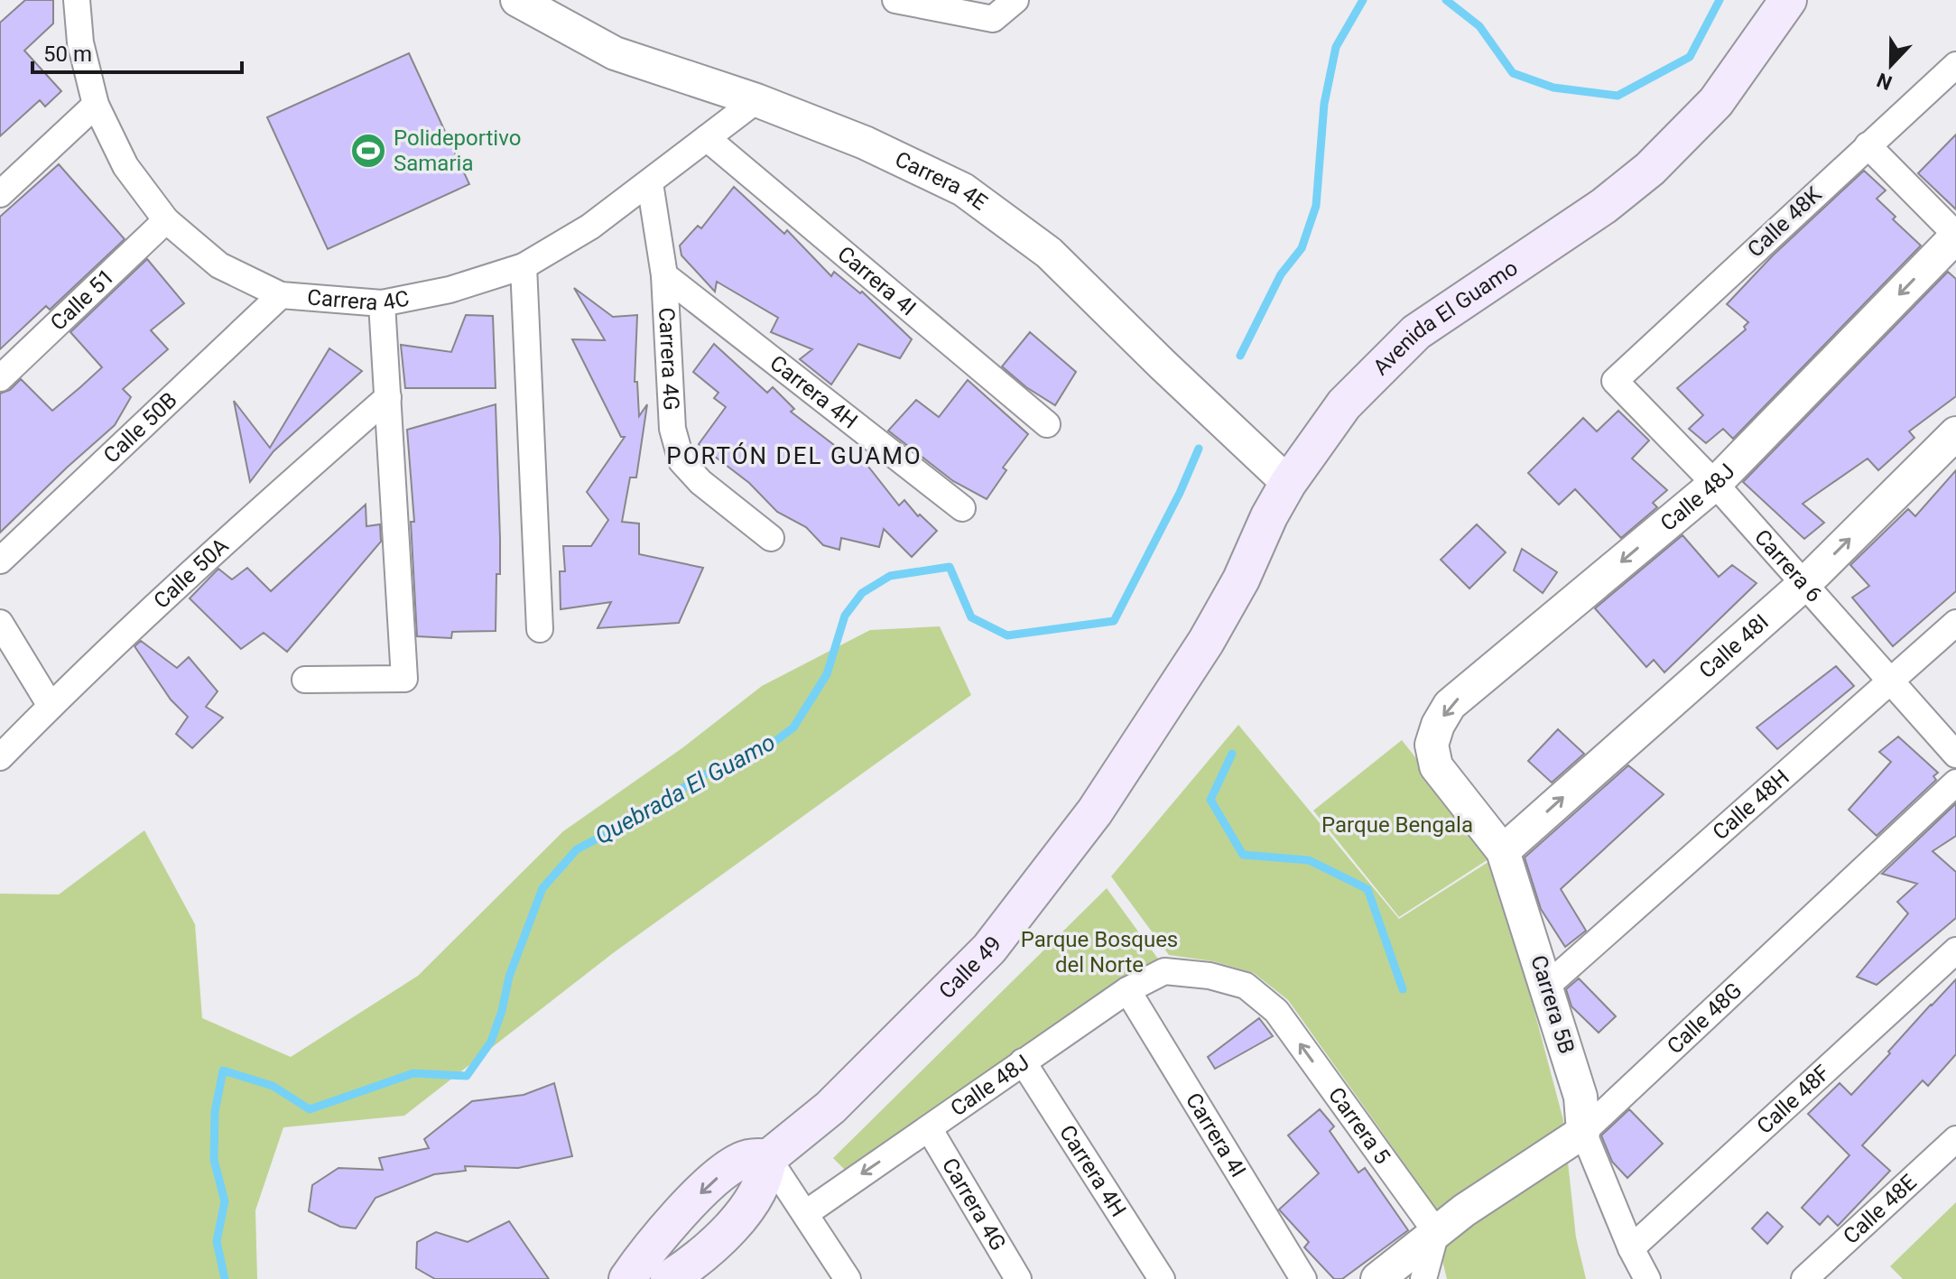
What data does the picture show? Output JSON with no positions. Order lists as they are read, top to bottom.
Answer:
{
  "streets": {
    "main road": ["Avenida El Guamo", "Calle 49"],
    "street": [
      "Carrera 4E",
      "Calle 48K",
      "Carrera 4I",
      "Carrera 4C",
      "Calle 51",
      "Carrera 4G",
      "Carrera 4H",
      "Calle 50B",
      "Calle 48J",
      "Carrera 6",
      "Calle 50A",
      "Calle 48I",
      "Calle 48H",
      "Carrera 5B",
      "Calle 48G",
      "Calle 48F",
      "Carrera 5",
      "Calle 48E"
    ]
  },
  "crossings": [
    ["Carrera 4E", "Carrera 4C"],
    ["Carrera 4E", "Avenida El Guamo"],
    ["Calle 48K", "Carrera 6"],
    ["Carrera 4I", "Carrera 4C"],
    ["Carrera 4I", "Calle 48J"],
    ["Carrera 4C", "Calle 51"],
    ["Carrera 4C", "Carrera 4G"],
    ["Carrera 4C", "Calle 50B"],
    ["Avenida El Guamo", "Calle 49"],
    ["Carrera 4G", "Carrera 4H"],
    ["Carrera 4G", "Calle 48J"],
    ["Carrera 4H", "Calle 48J"],
    ["Calle 48J", "Carrera 6"],
    ["Calle 48J", "Carrera 5B"],
    ["Calle 48J", "Carrera 5"],
    ["Carrera 6", "Calle 48I"],
    ["Carrera 6", "Calle 48H"],
    ["Calle 48I", "Carrera 5B"],
    ["Calle 48H", "Carrera 5B"],
    ["Carrera 5B", "Calle 48G"],
    ["Carrera 5B", "Calle 48F"],
    ["Calle 48G", "Carrera 5"]
  ],
  "one_way": ["Calle 48J", "Calle 48I", "Carrera 5"],
  "districts": ["PORTÓN DEL GUAMO"],
  "water": ["Quebrada El Guamo"],
  "parks": ["Parque Bengala", "Parque Bosques del Norte"],
  "places": {
    "sports": ["Polideportivo Samaria"]
  },
  "scale_bar": "50 m",
  "north": "bottom"
}
